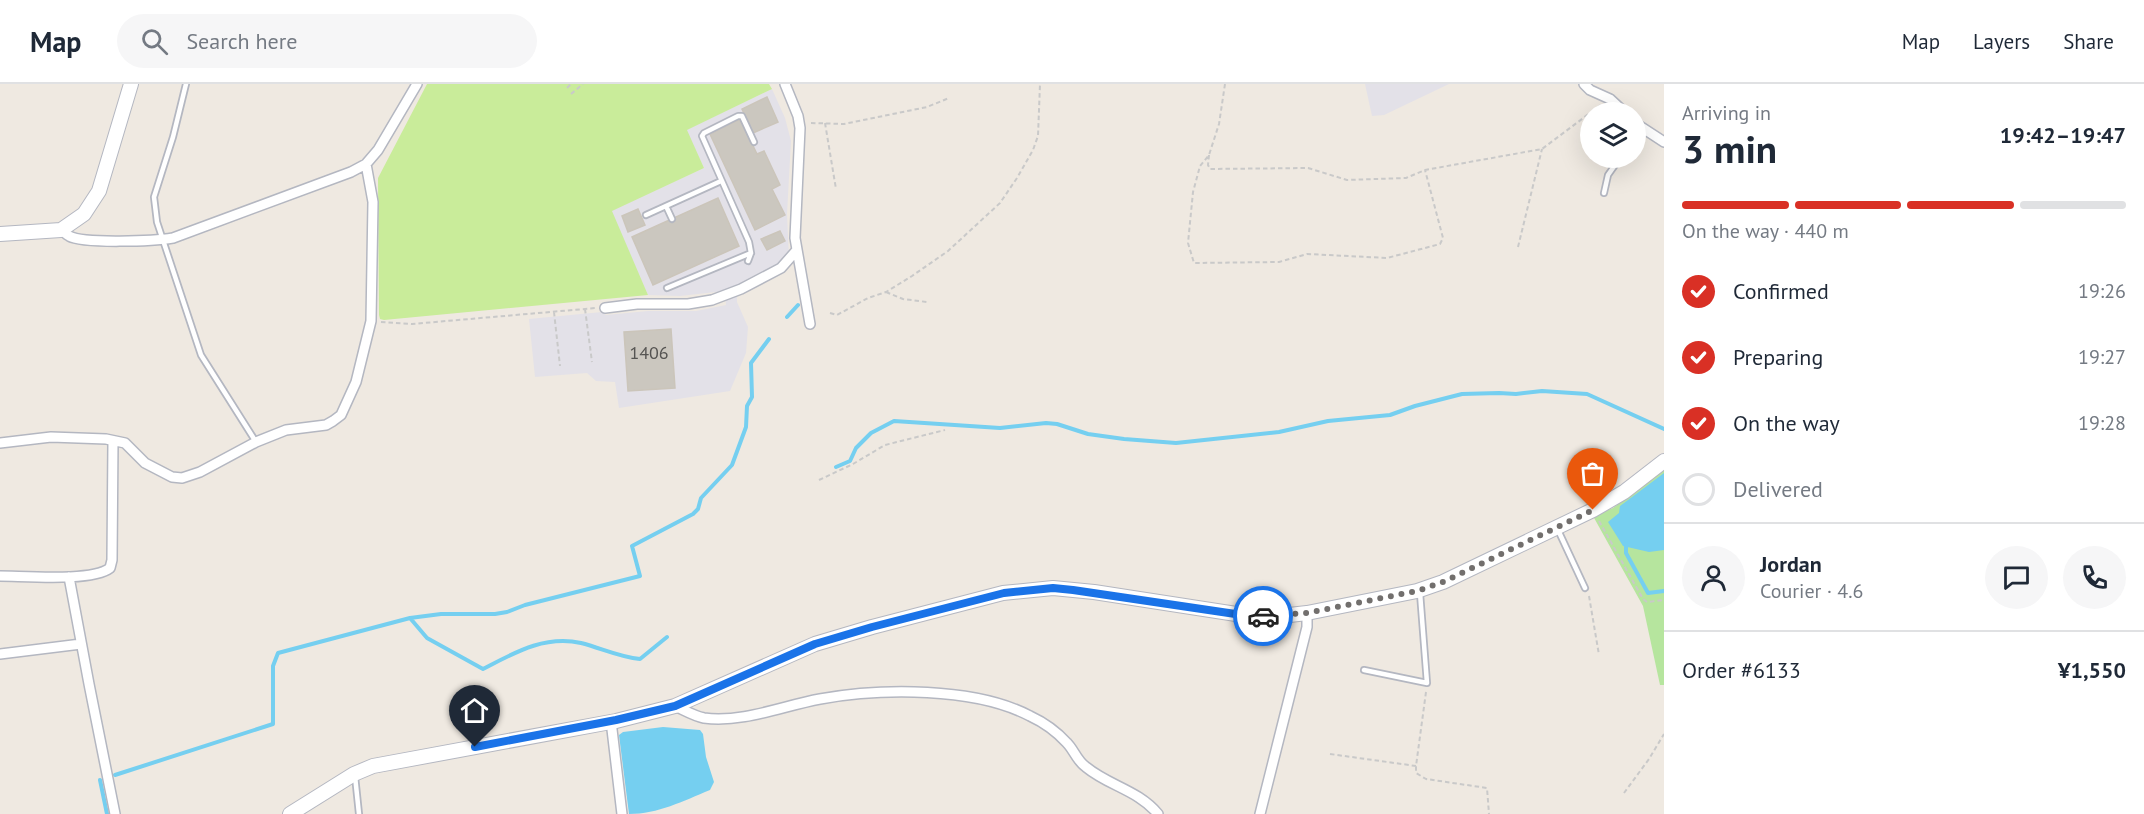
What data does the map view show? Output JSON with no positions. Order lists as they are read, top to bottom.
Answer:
{
  "house_numbers": ["1406"],
  "page": {
    "header": "Map",
    "search": "Search here",
    "nav": ["Map", "Layers", "Share"],
    "heading": ["3 min", "Arriving in", "19:42–19:47"],
    "panel": [
      "Jordan",
      "Courier · 4.6",
      "Order #6133",
      "¥1,550"
    ],
    "bar": "On the way · 440 m",
    "list": [
      ["Confirmed", "19:26"],
      ["Preparing", "19:27"],
      ["On the way", "19:28"],
      "Delivered"
    ]
  }
}
